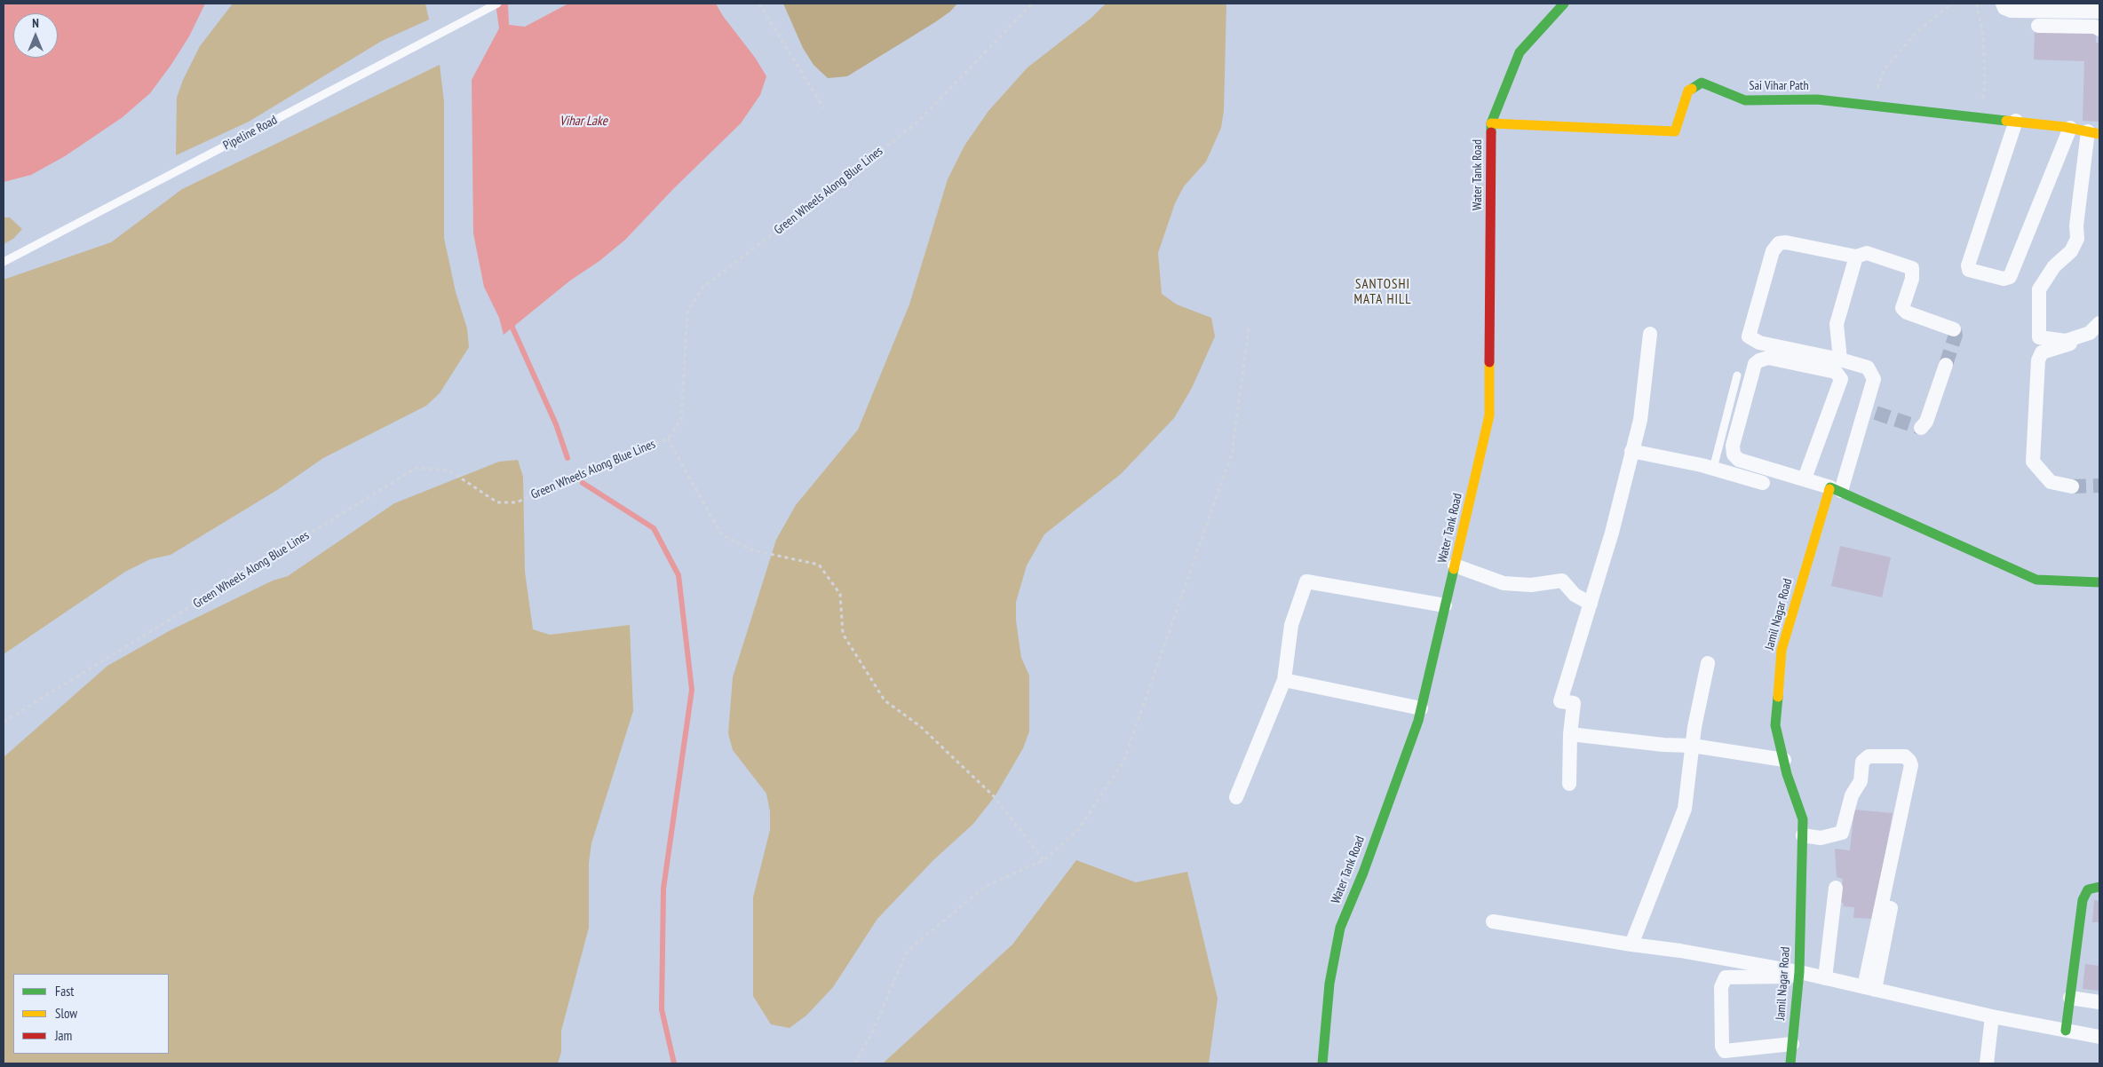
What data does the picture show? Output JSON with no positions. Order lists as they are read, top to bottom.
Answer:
{
  "streets": {
    "street": ["Sai Vihar Path", "Water Tank Road", "Jamil Nagar Road"],
    "lane": ["Pipeline Road"],
    "path": ["Green Wheels Along Blue Lines"]
  },
  "crossings": [
    ["Sai Vihar Path", "Water Tank Road"]
  ],
  "districts": ["SANTOSHI MATA HILL"],
  "water": ["Vihar Lake"],
  "legend": ["Fast", "Slow", "Jam"],
  "north": "top"
}
